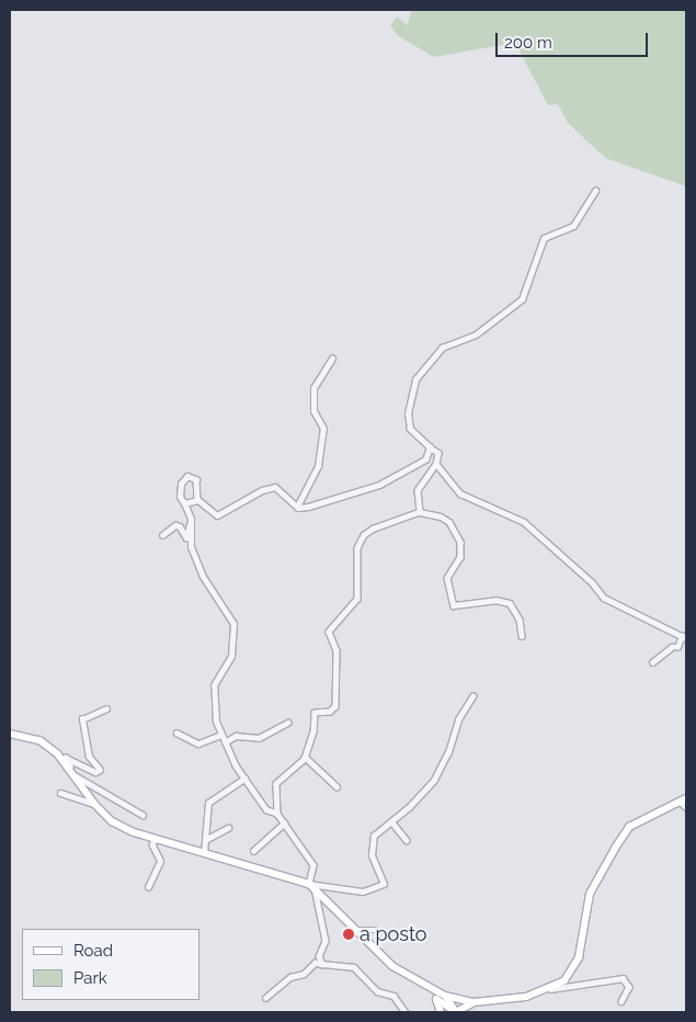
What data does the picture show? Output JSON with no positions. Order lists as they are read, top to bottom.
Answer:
{
  "places": ["a posto"],
  "legend": ["Road", "Park"],
  "scale_bar": "200 m"
}
